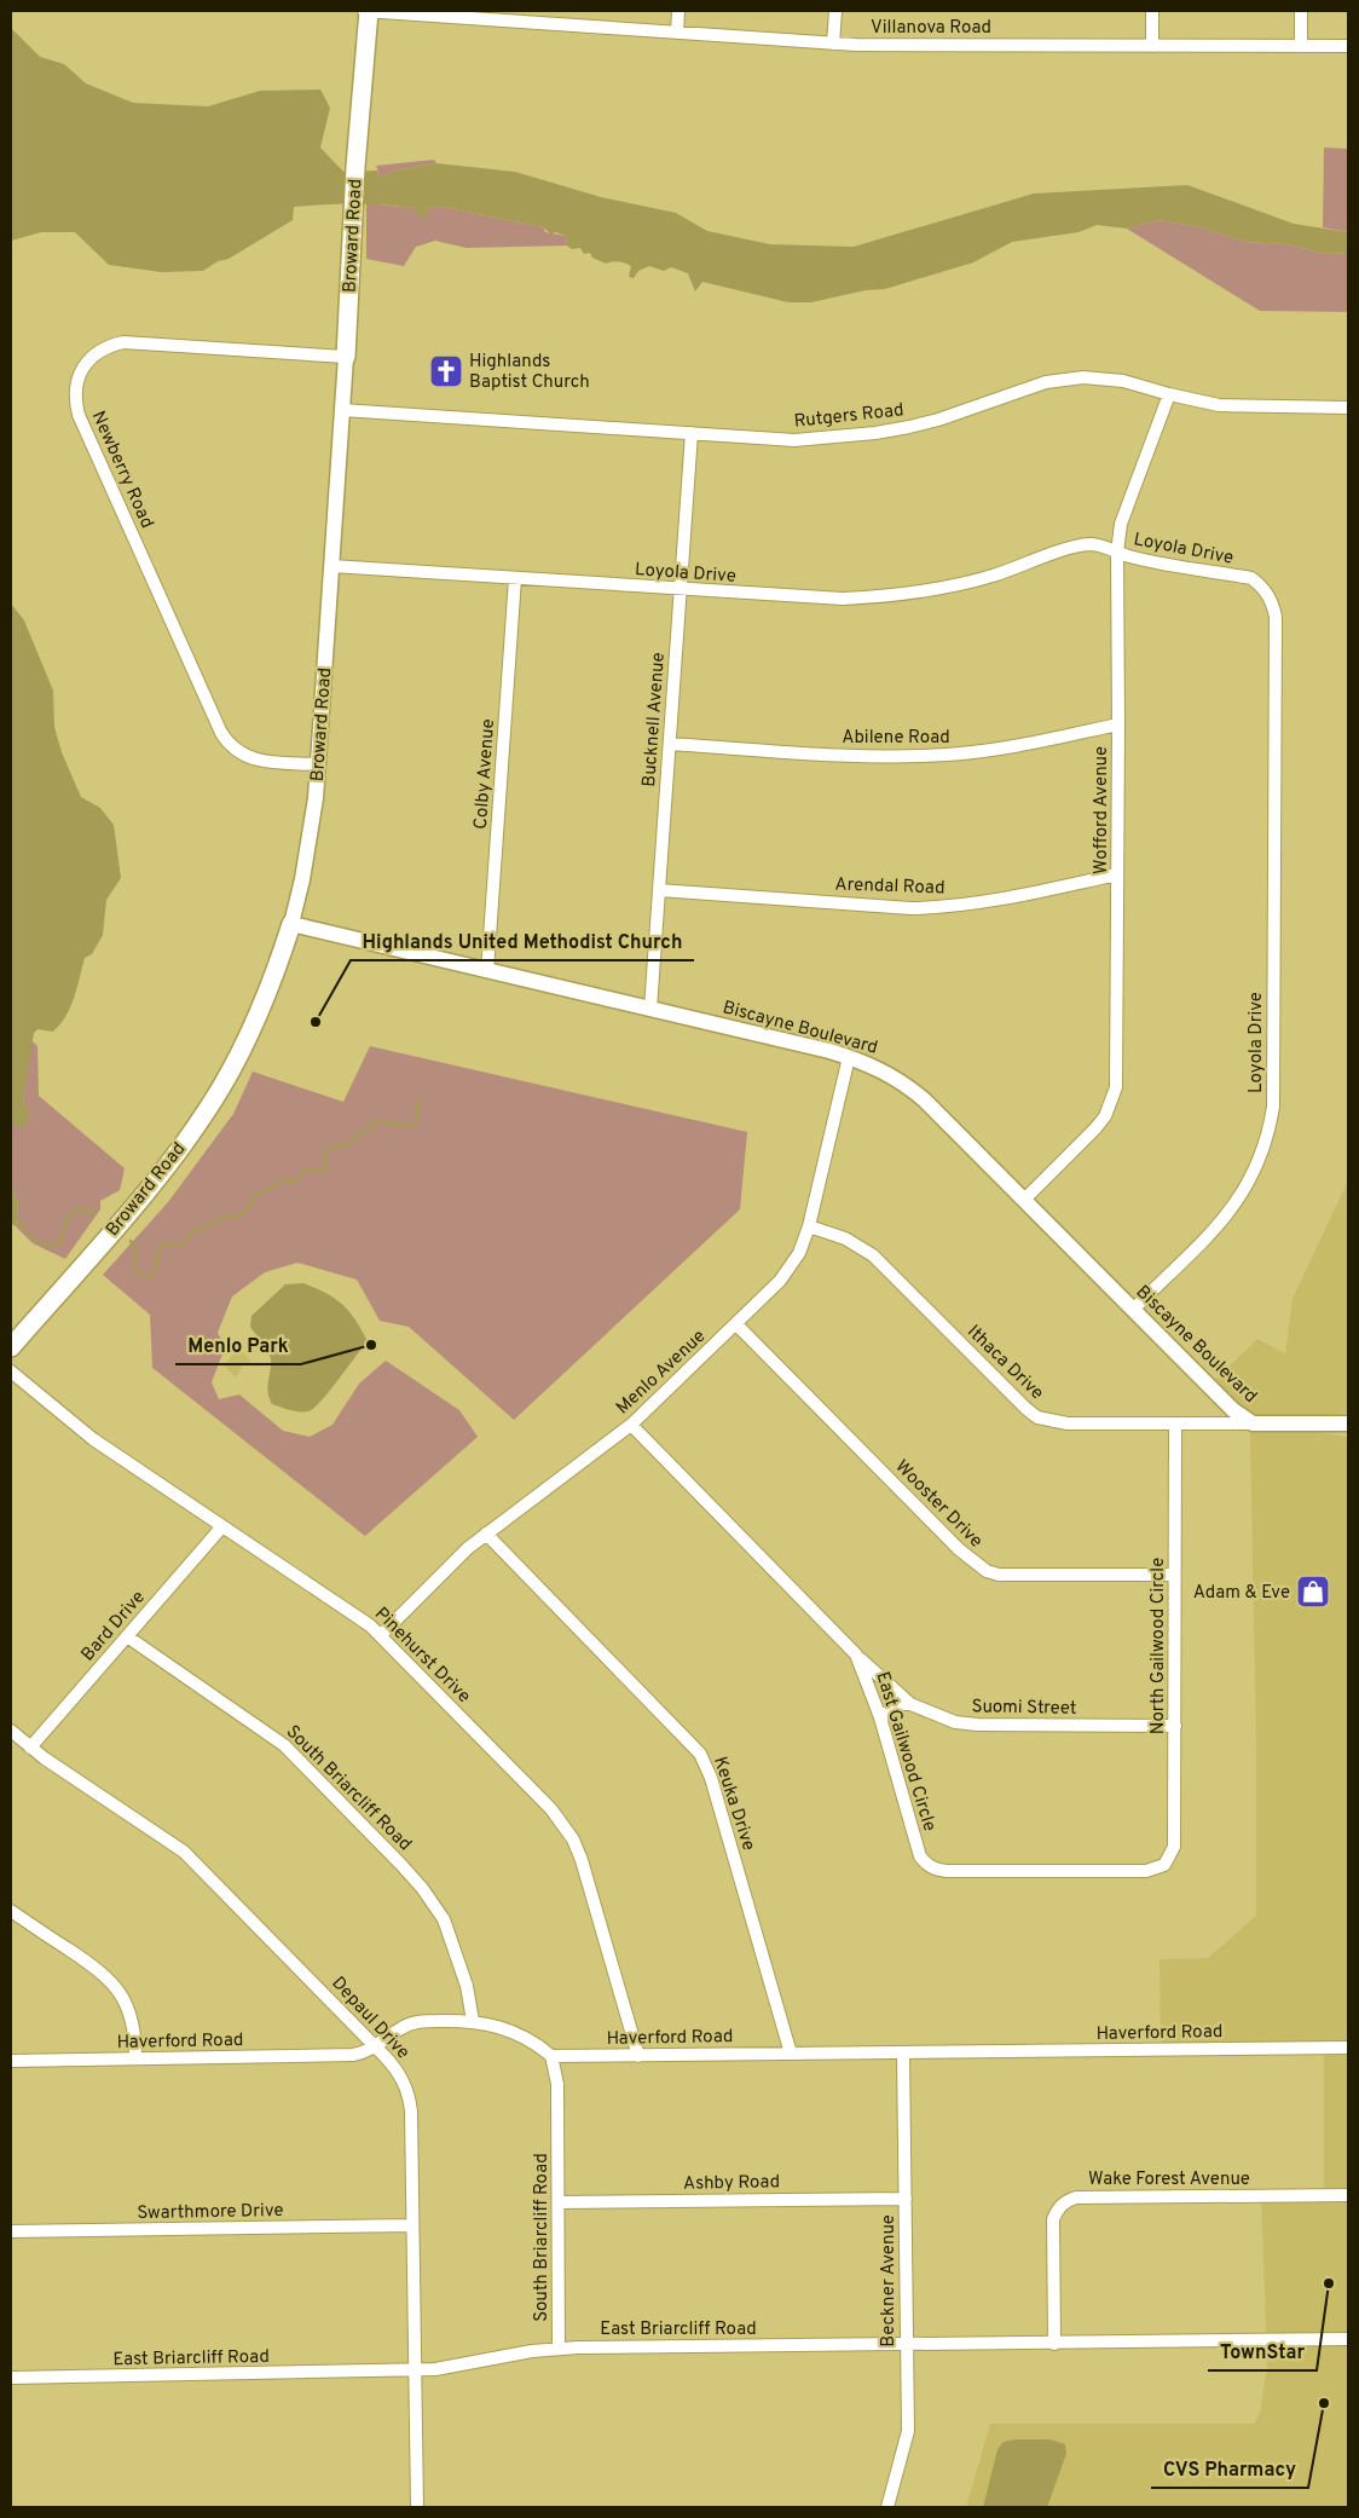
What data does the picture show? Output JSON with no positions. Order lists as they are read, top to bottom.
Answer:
{
  "streets": {
    "main road": ["Broward Road"],
    "street": [
      "Villanova Road",
      "Rutgers Road",
      "Newberry Road",
      "Loyola Drive",
      "Bucknell Avenue",
      "Abilene Road",
      "Colby Avenue",
      "Wofford Avenue",
      "Arendal Road",
      "Biscayne Boulevard",
      "Ithaca Drive",
      "Menlo Avenue",
      "Wooster Drive",
      "Bard Drive",
      "North Gailwood Circle",
      "Pinehurst Drive",
      "Suomi Street",
      "East Gailwood Circle",
      "South Briarcliff Road",
      "Keuka Drive",
      "Depaul Drive",
      "Haverford Road",
      "Wake Forest Avenue",
      "Ashby Road",
      "Swarthmore Drive",
      "Beckner Avenue",
      "East Briarcliff Road"
    ]
  },
  "crossings": [
    ["Villanova Road", "Broward Road"],
    ["Broward Road", "Rutgers Road"],
    ["Broward Road", "Newberry Road"],
    ["Broward Road", "Loyola Drive"],
    ["Broward Road", "Biscayne Boulevard"],
    ["Rutgers Road", "Bucknell Avenue"],
    ["Rutgers Road", "Wofford Avenue"],
    ["Loyola Drive", "Bucknell Avenue"],
    ["Loyola Drive", "Colby Avenue"],
    ["Loyola Drive", "Wofford Avenue"],
    ["Loyola Drive", "Biscayne Boulevard"],
    ["Bucknell Avenue", "Abilene Road"],
    ["Bucknell Avenue", "Arendal Road"],
    ["Bucknell Avenue", "Biscayne Boulevard"],
    ["Abilene Road", "Wofford Avenue"],
    ["Colby Avenue", "Biscayne Boulevard"],
    ["Wofford Avenue", "Arendal Road"],
    ["Wofford Avenue", "Biscayne Boulevard"],
    ["Biscayne Boulevard", "Ithaca Drive"],
    ["Biscayne Boulevard", "Menlo Avenue"],
    ["Ithaca Drive", "Menlo Avenue"],
    ["Ithaca Drive", "North Gailwood Circle"],
    ["Menlo Avenue", "Wooster Drive"],
    ["Menlo Avenue", "Pinehurst Drive"],
    ["Menlo Avenue", "East Gailwood Circle"],
    ["Menlo Avenue", "Keuka Drive"],
    ["Wooster Drive", "North Gailwood Circle"],
    ["Bard Drive", "Pinehurst Drive"],
    ["Bard Drive", "South Briarcliff Road"],
    ["Bard Drive", "Depaul Drive"],
    ["North Gailwood Circle", "Suomi Street"],
    ["North Gailwood Circle", "East Gailwood Circle"],
    ["Pinehurst Drive", "Haverford Road"],
    ["South Briarcliff Road", "Haverford Road"],
    ["South Briarcliff Road", "Ashby Road"],
    ["South Briarcliff Road", "East Briarcliff Road"],
    ["Keuka Drive", "Haverford Road"],
    ["Depaul Drive", "Haverford Road"],
    ["Depaul Drive", "Swarthmore Drive"],
    ["Depaul Drive", "East Briarcliff Road"],
    ["Haverford Road", "Beckner Avenue"],
    ["Wake Forest Avenue", "East Briarcliff Road"],
    ["Ashby Road", "Beckner Avenue"],
    ["Beckner Avenue", "East Briarcliff Road"]
  ],
  "places": {
    "church": ["Highlands Baptist Church"],
    "other": [
      "Highlands United Methodist Church",
      "Menlo Park",
      "TownStar",
      "CVS Pharmacy"
    ],
    "shop": ["Adam & Eve"]
  }
}
